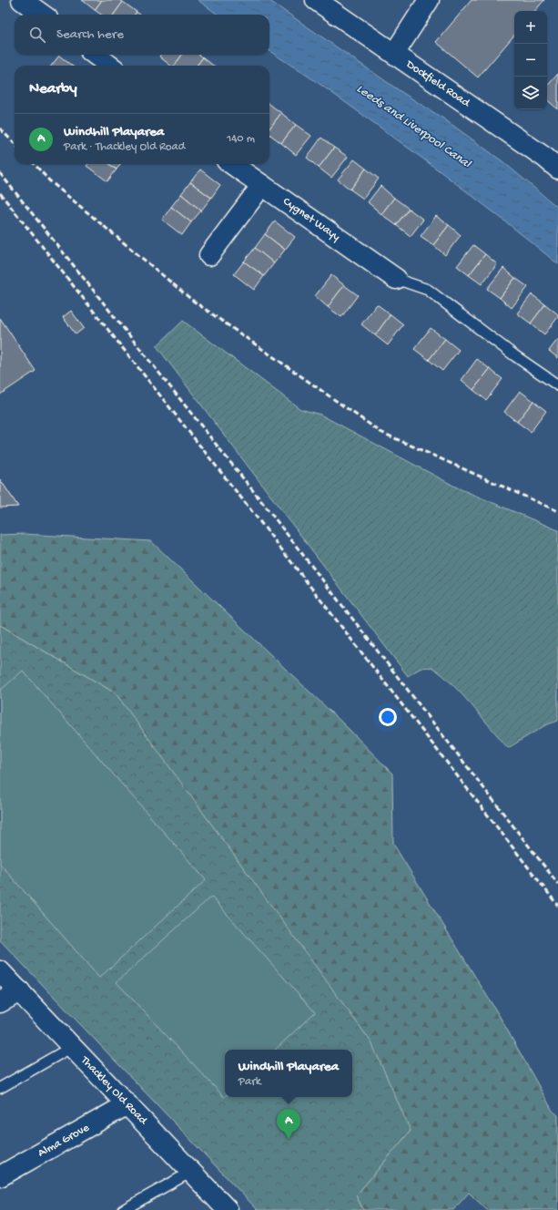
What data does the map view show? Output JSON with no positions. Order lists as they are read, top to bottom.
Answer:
{
  "streets": {
    "street": [
      "Dockfield Road",
      "Cygnet Wayy",
      "Thackley Old Road",
      "Alma Grove"
    ]
  },
  "crossings": [
    ["Thackley Old Road", "Alma Grove"]
  ],
  "water": ["Leeds and Liverpool Canal"],
  "page": {
    "map_buttons": ["+", "−"],
    "search": "Search here",
    "heading": "Nearby",
    "list": [
      {
        "mark": "A",
        "name": "Windhill Playarea",
        "note": "Park · Thackley Old Road",
        "value": "140 m"
      }
    ],
    "popup": ["Windhill Playarea", "Park"],
    "pins": "A"
  }
}
